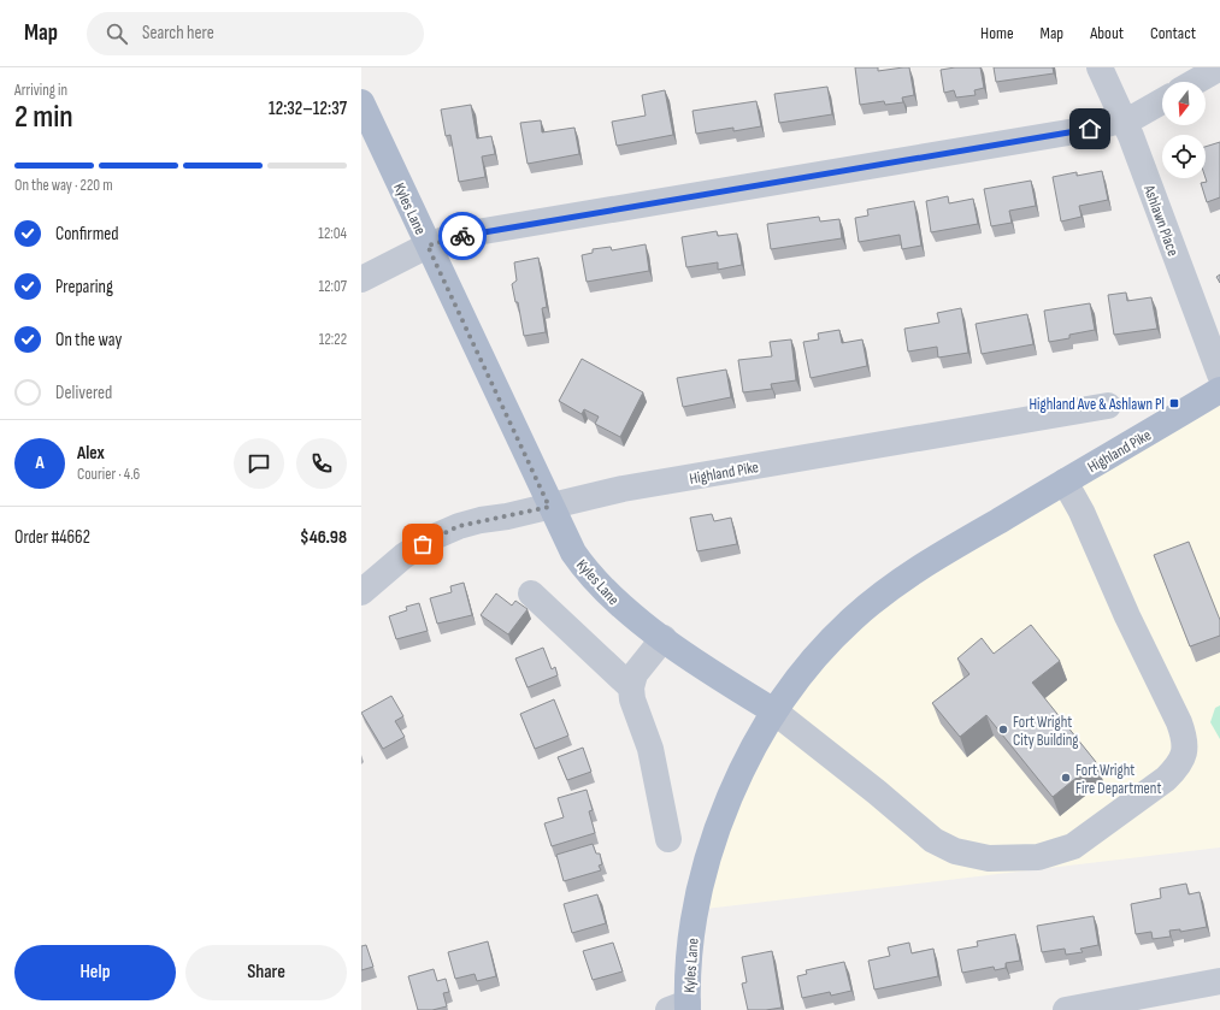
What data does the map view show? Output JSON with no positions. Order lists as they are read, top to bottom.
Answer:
{
  "streets": {
    "main road": ["Kyles Lane", "Highland Pike"],
    "street": ["Ashlawn Place"]
  },
  "crossings": [
    ["Kyles Lane", "Highland Pike"]
  ],
  "places": {
    "transit": ["Highland Ave & Ashlawn Pl"],
    "other": ["Fort Wright City Building", "Fort Wright Fire Department"]
  },
  "north": "bottom",
  "page": {
    "header": "Map",
    "search": "Search here",
    "nav": [
      "Home",
      "Map",
      "About",
      "Contact"
    ],
    "heading": ["2 min", "Arriving in", "12:32–12:37"],
    "panel": [
      "Alex",
      "Courier · 4.6",
      "Order #4662",
      "$46.98"
    ],
    "bar": "On the way · 220 m",
    "list": [
      ["Confirmed", "12:04"],
      ["Preparing", "12:07"],
      ["On the way", "12:22"],
      "Delivered"
    ],
    "round": "A",
    "buttons": ["Help", "Share"]
  }
}
